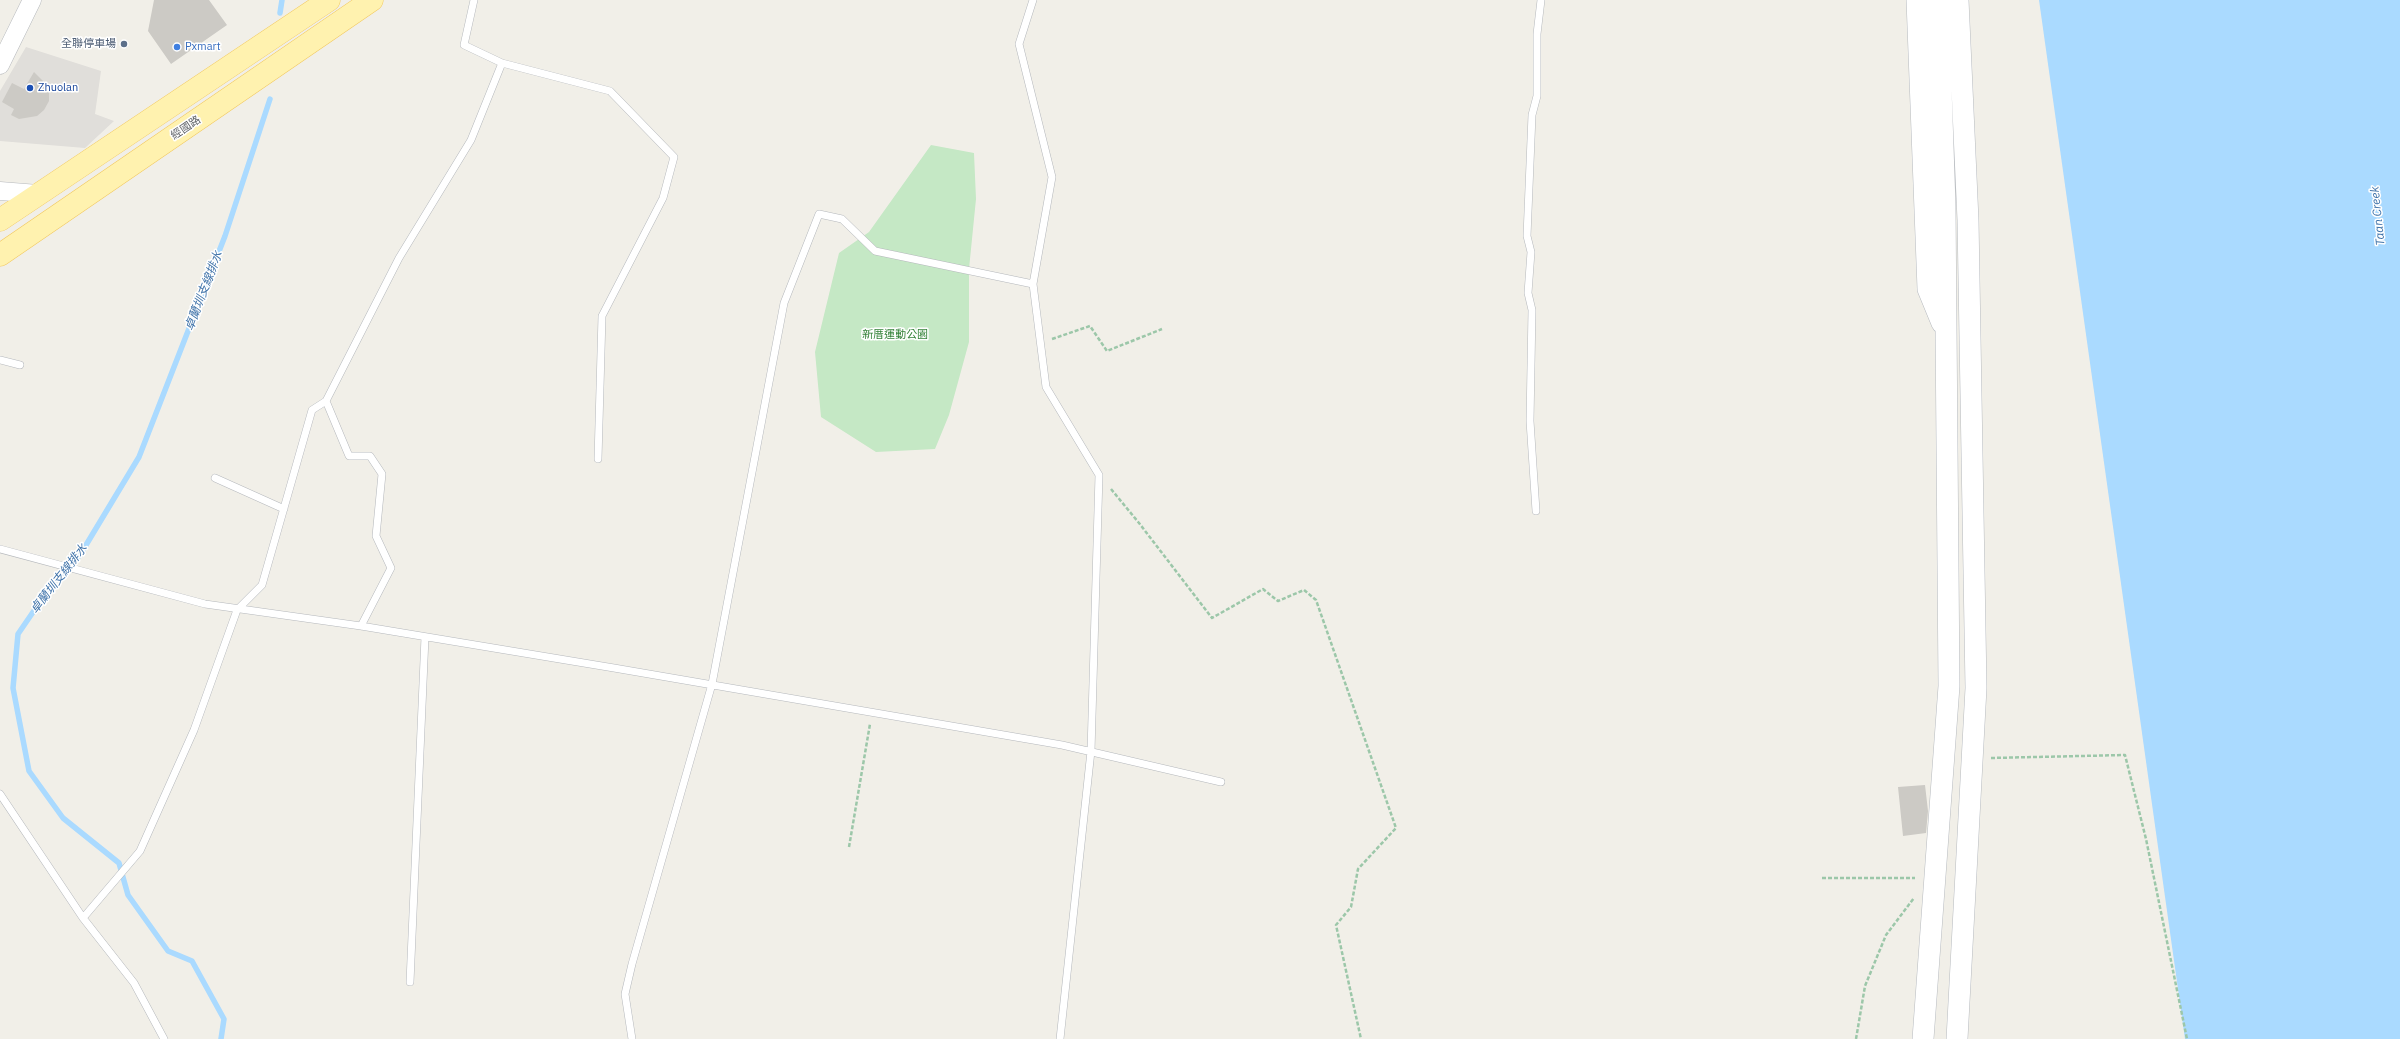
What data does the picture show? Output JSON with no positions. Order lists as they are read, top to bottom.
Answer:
{
  "streets": {
    "main road": ["經國路"]
  },
  "water": ["Taan Creek", "卓蘭圳支線排水"],
  "parks": ["新厝運動公園"],
  "places": ["全聯停車場", "Pxmart", "Zhuolan"]
}
